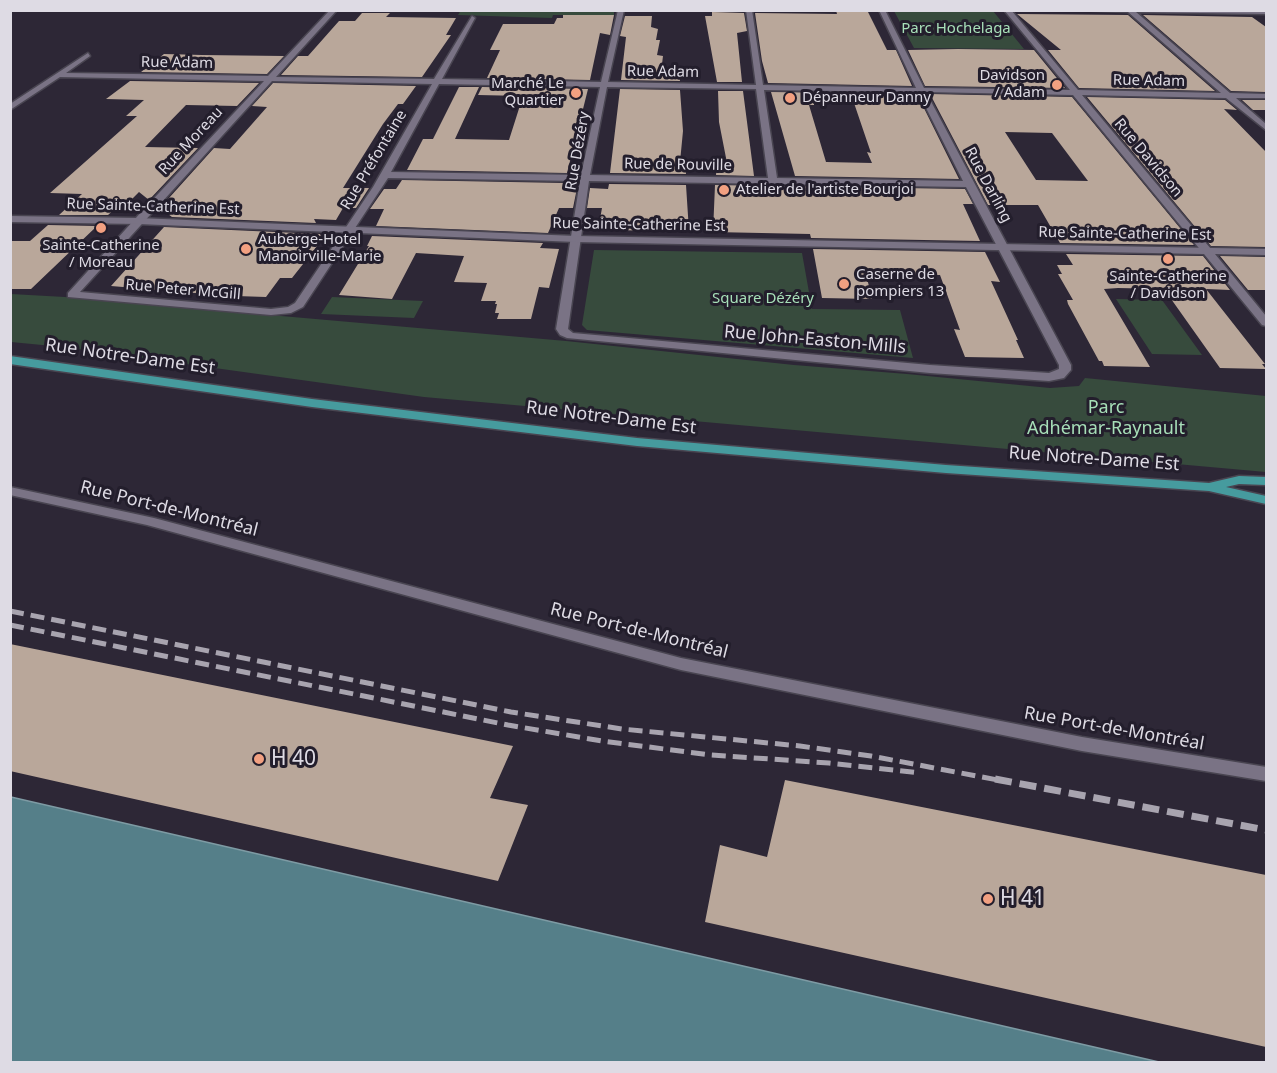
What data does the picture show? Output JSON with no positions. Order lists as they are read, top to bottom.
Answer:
{
  "streets": {
    "main road": ["Rue Notre-Dame Est"],
    "street": [
      "Rue Adam",
      "Rue Moreau",
      "Rue Dézéry",
      "Rue Davidson",
      "Rue Préfontaine",
      "Rue de Rouville",
      "Rue Darling",
      "Rue Sainte-Catherine Est",
      "Rue Peter McGill",
      "Rue John-Easton-Mills",
      "Rue Port-de-Montréal"
    ]
  },
  "crossings": [
    ["Rue Adam", "Rue Moreau"],
    ["Rue Adam", "Rue Dézéry"],
    ["Rue Adam", "Rue Davidson"],
    ["Rue Adam", "Rue Préfontaine"],
    ["Rue Adam", "Rue Darling"],
    ["Rue Moreau", "Rue Sainte-Catherine Est"],
    ["Rue Moreau", "Rue Peter McGill"],
    ["Rue Dézéry", "Rue de Rouville"],
    ["Rue Dézéry", "Rue Sainte-Catherine Est"],
    ["Rue Dézéry", "Rue John-Easton-Mills"],
    ["Rue Davidson", "Rue Sainte-Catherine Est"],
    ["Rue Préfontaine", "Rue de Rouville"],
    ["Rue Préfontaine", "Rue Sainte-Catherine Est"],
    ["Rue Préfontaine", "Rue Peter McGill"],
    ["Rue de Rouville", "Rue Darling"],
    ["Rue Darling", "Rue Sainte-Catherine Est"],
    ["Rue Darling", "Rue John-Easton-Mills"]
  ],
  "parks": ["Parc Hochelaga", "Square Dézéry", "Parc Adhémar-Raynault"],
  "places": [
    "Davidson / Adam",
    "Marché Le Quartier",
    "Dépanneur Danny",
    "Atelier de l'artiste Bourjoi",
    "Sainte-Catherine / Moreau",
    "Auberge-Hotel Manoirville-Marie",
    "Sainte-Catherine / Davidson",
    "Caserne de pompiers 13",
    "H 40",
    "H 41"
  ]
}
